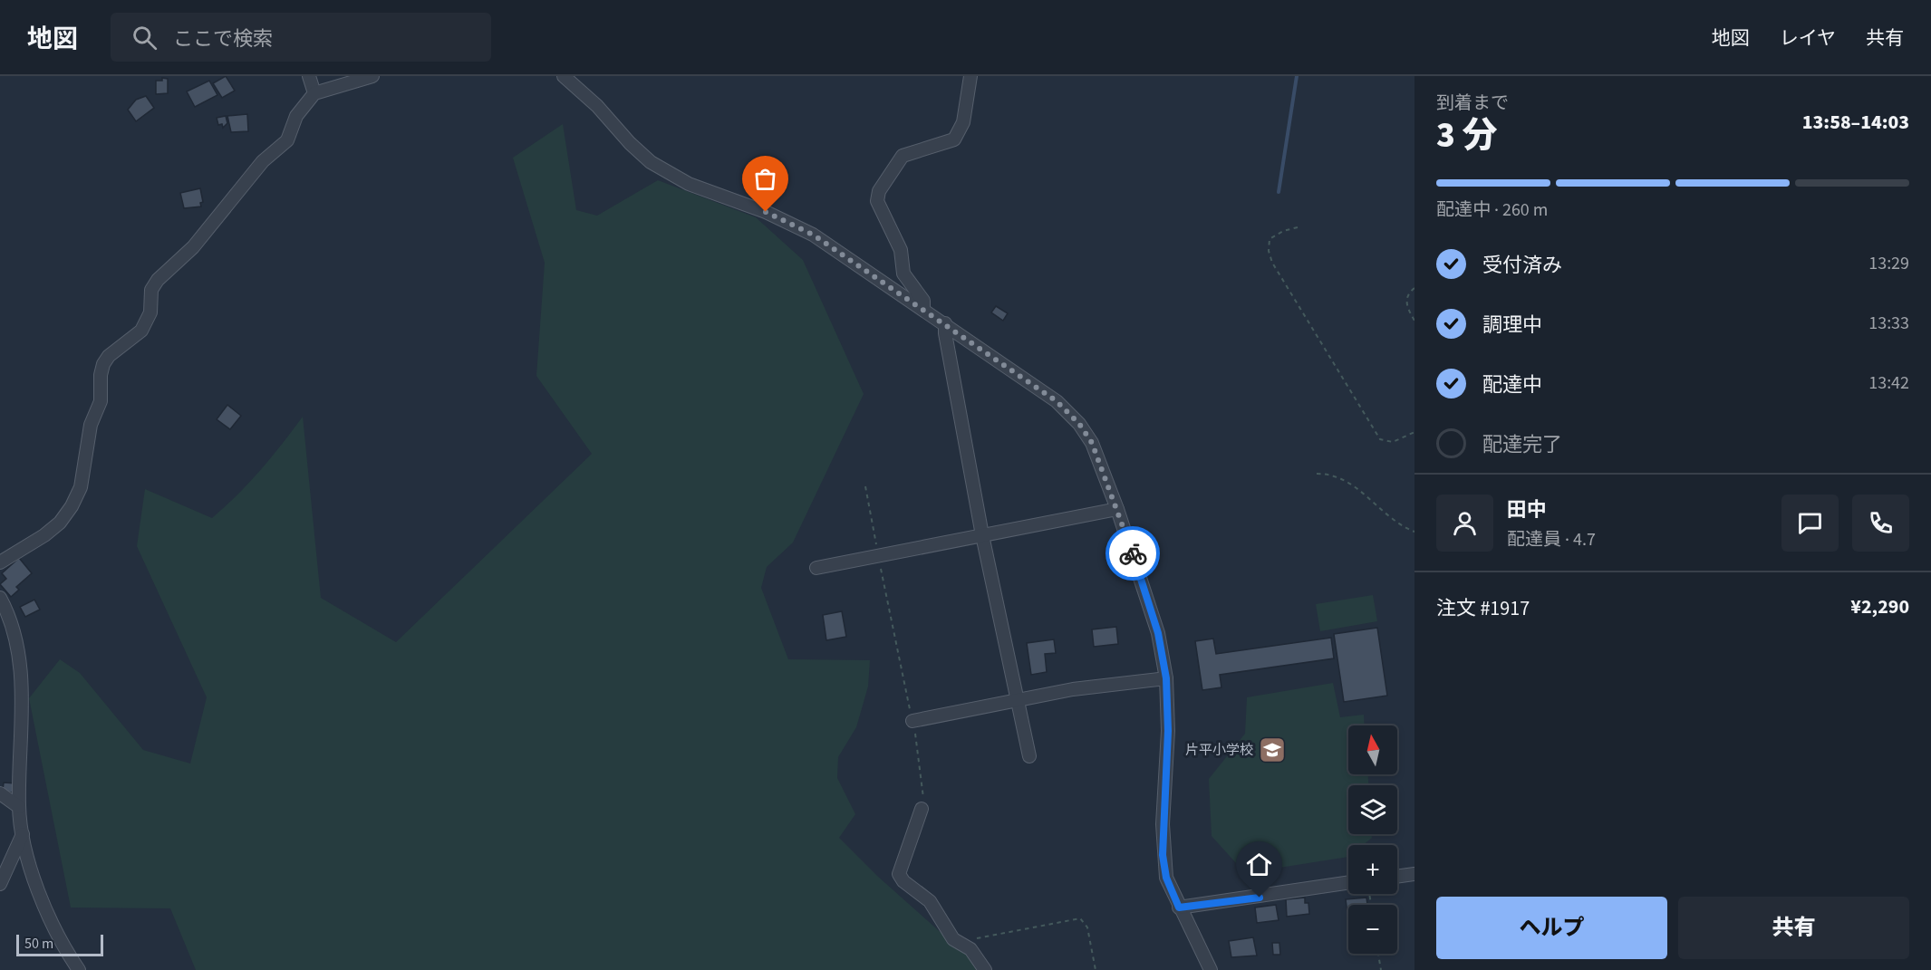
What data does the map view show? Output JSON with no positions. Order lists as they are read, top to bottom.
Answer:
{
  "places": {
    "school or university": ["片平小学校"]
  },
  "scale_bar": "50 m",
  "north": "top",
  "page": {
    "header": "地図",
    "search": "ここで検索",
    "nav": ["地図", "レイヤ", "共有"],
    "heading": ["3 分", "到着まで", "13:58–14:03"],
    "panel": [
      "田中",
      "配達員 · 4.7",
      "注文 #1917",
      "¥2,290"
    ],
    "bar": "配達中 · 260 m",
    "list": [
      ["受付済み", "13:29"],
      ["調理中", "13:33"],
      ["配達中", "13:42"],
      "配達完了"
    ],
    "map_buttons": ["+", "−"],
    "buttons": ["ヘルプ", "共有"],
    "scale": "50 m"
  }
}
